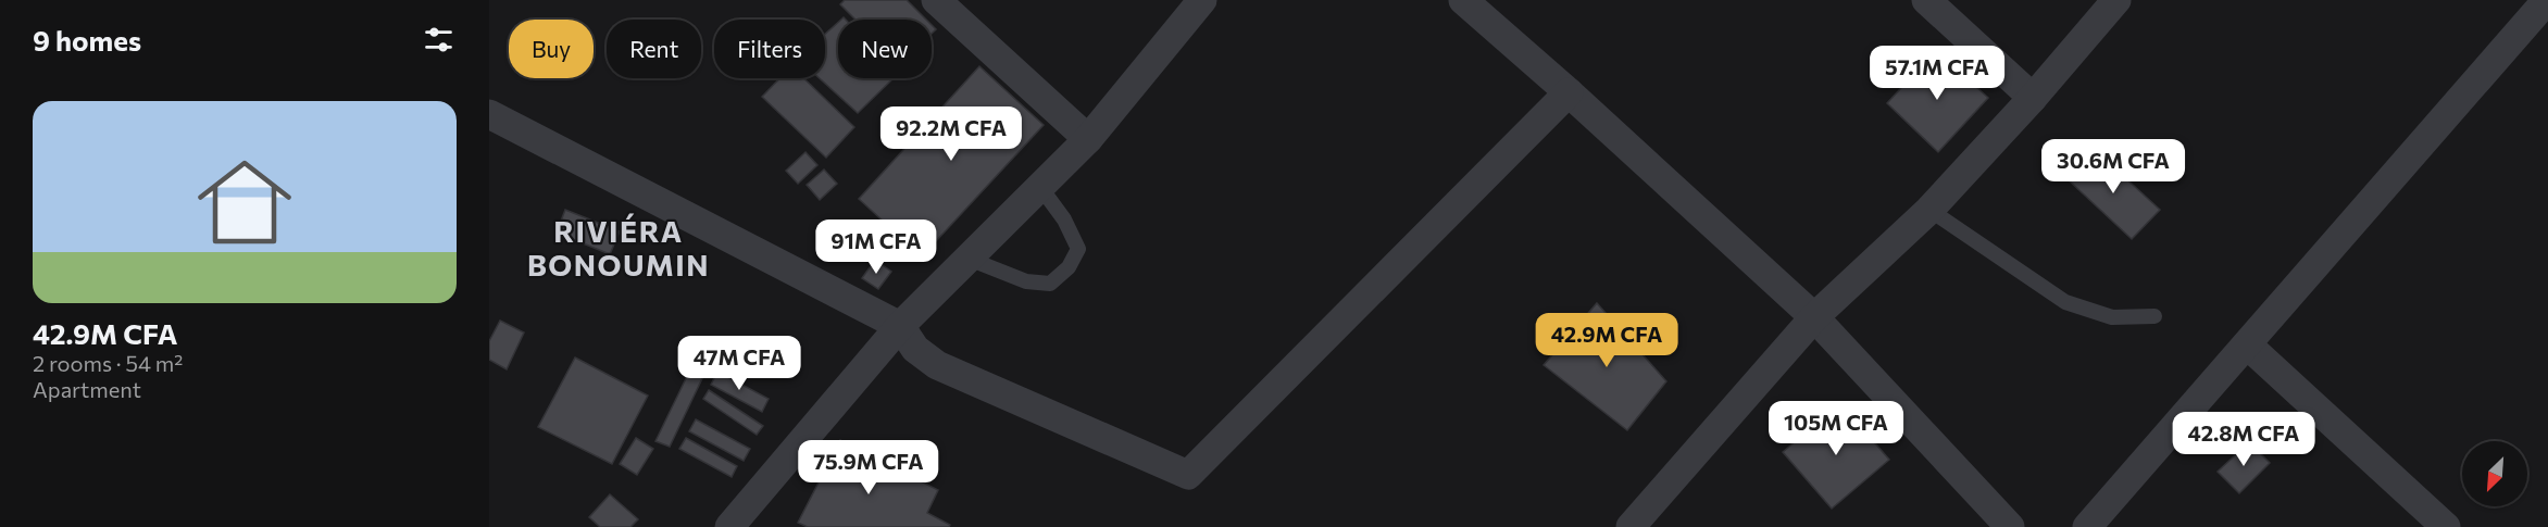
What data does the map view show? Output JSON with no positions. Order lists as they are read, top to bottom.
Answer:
{
  "districts": ["RIVIÉRA BONOUMIN"],
  "north": "bottom left",
  "page": {
    "heading": "9 homes",
    "chip": [
      "Buy",
      "Rent",
      "Filters",
      "New"
    ],
    "price": [
      "57.1M CFA",
      "92.2M CFA",
      "30.6M CFA",
      "91M CFA",
      "42.9M CFA",
      "47M CFA",
      "105M CFA",
      "42.8M CFA",
      "75.9M CFA"
    ],
    "list": [
      {
        "name": "42.9M CFA",
        "note": "2 rooms · 54 m² · Apartment"
      }
    ]
  }
}
